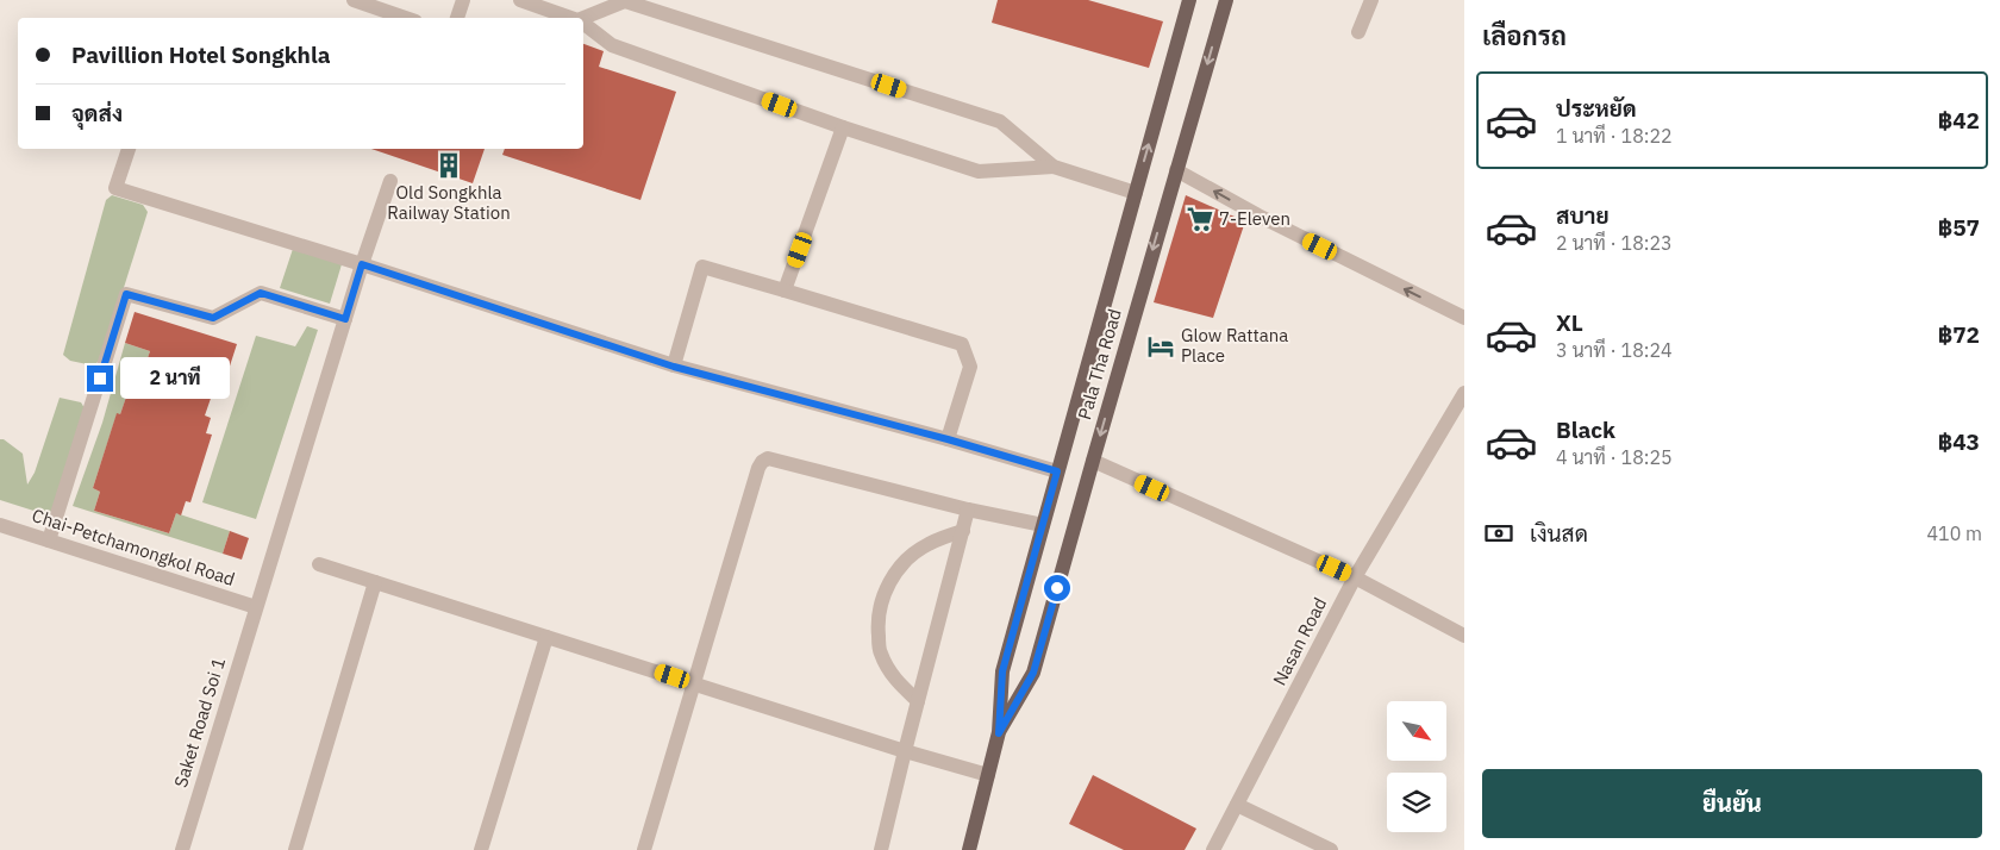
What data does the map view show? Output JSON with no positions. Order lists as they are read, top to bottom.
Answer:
{
  "streets": {
    "main road": ["Pala Tha Road"],
    "street": ["Chai-Petchamongkol Road", "Nasan Road", "Saket Road Soi 1"]
  },
  "crossings": [
    ["Chai-Petchamongkol Road", "Saket Road Soi 1"]
  ],
  "places": {
    "building": ["Old Songkhla Railway Station"],
    "supermarket": ["7-Eleven"],
    "hotel": ["Glow Rattana Place"]
  },
  "north": "bottom right",
  "page": {
    "heading": "เลือกรถ",
    "banner": ["Pavillion Hotel Songkhla", "จุดส่ง"],
    "list": [
      {
        "name": "ประหยัด",
        "note": "1 นาที · 18:22",
        "value": "฿42"
      },
      {
        "name": "สบาย",
        "note": "2 นาที · 18:23",
        "value": "฿57"
      },
      {
        "name": "XL",
        "note": "3 นาที · 18:24",
        "value": "฿72"
      },
      {
        "name": "Black",
        "note": "4 นาที · 18:25",
        "value": "฿43"
      }
    ],
    "bubble": "2 นาที",
    "pay": ["เงินสด", "410 m"],
    "buttons": "ยืนยัน"
  }
}
